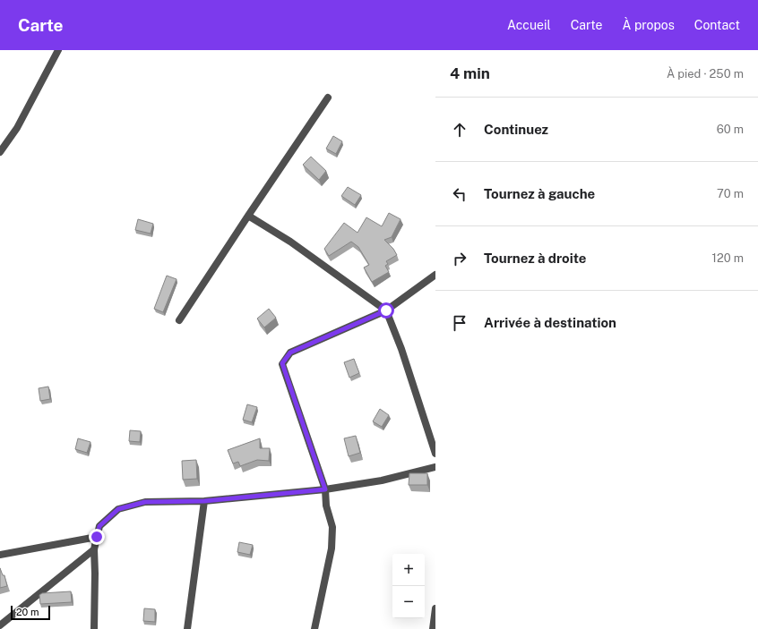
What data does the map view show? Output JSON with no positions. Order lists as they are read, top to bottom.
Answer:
{
  "scale_bar": "20 m",
  "page": {
    "header": "Carte",
    "nav": [
      "Accueil",
      "Carte",
      "À propos",
      "Contact"
    ],
    "heading": ["4 min", "À pied · 250 m"],
    "list": [
      ["Continuez", "60 m"],
      ["Tournez à gauche", "70 m"],
      ["Tournez à droite", "120 m"],
      "Arrivée à destination"
    ],
    "map_buttons": ["+", "−"],
    "scale": "20 m"
  }
}
